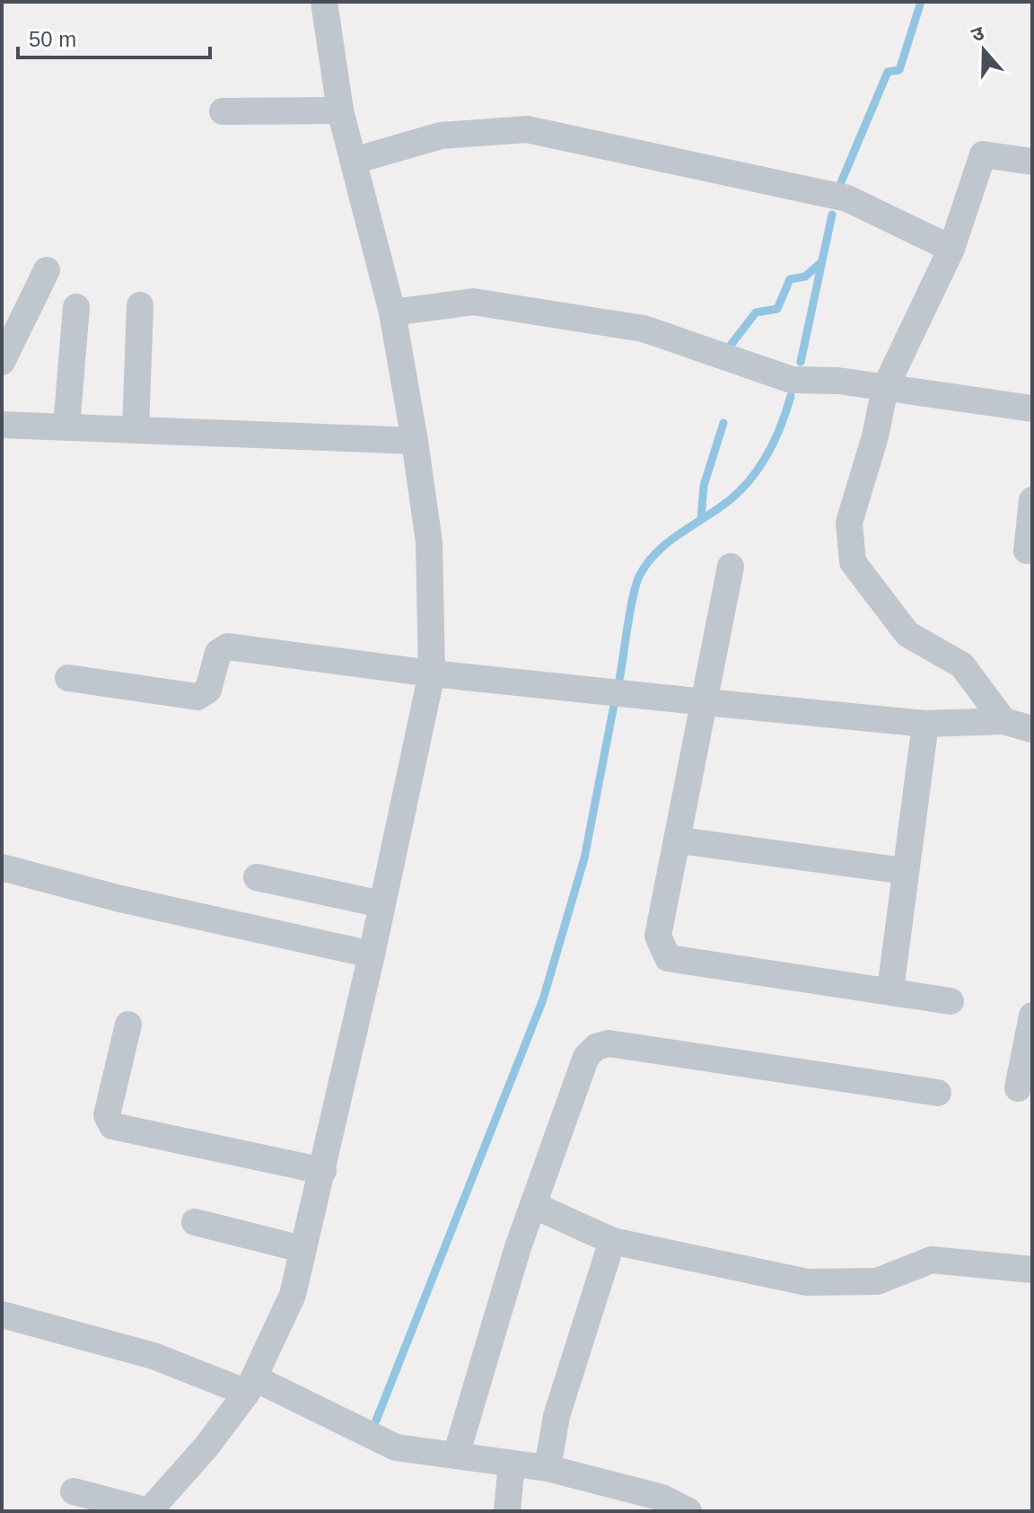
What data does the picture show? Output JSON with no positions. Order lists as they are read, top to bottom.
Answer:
{
  "scale_bar": "50 m",
  "north": "top"
}
